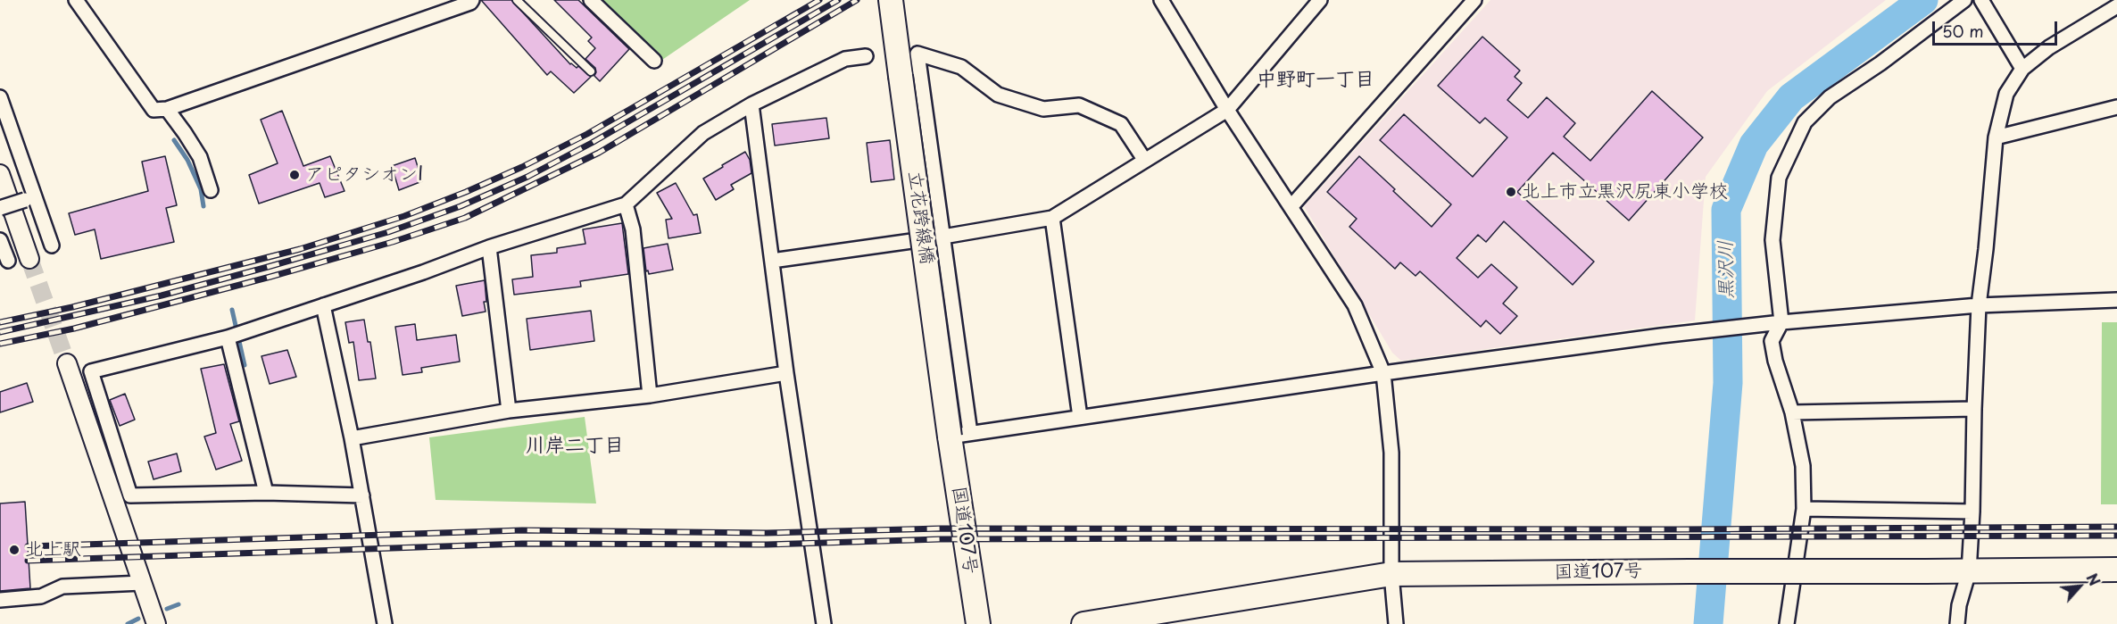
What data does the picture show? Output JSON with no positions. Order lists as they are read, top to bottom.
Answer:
{
  "streets": {
    "highway": ["立花跨線橋", "国道107号"]
  },
  "crossings": [
    ["立花跨線橋", "国道107号"]
  ],
  "districts": ["中野町一丁目", "川岸二丁目"],
  "water": ["黒沢川"],
  "places": ["アピタシオンI", "北上市立黒沢尻東小学校", "北上駅"],
  "scale_bar": "50 m",
  "north": "top right"
}
